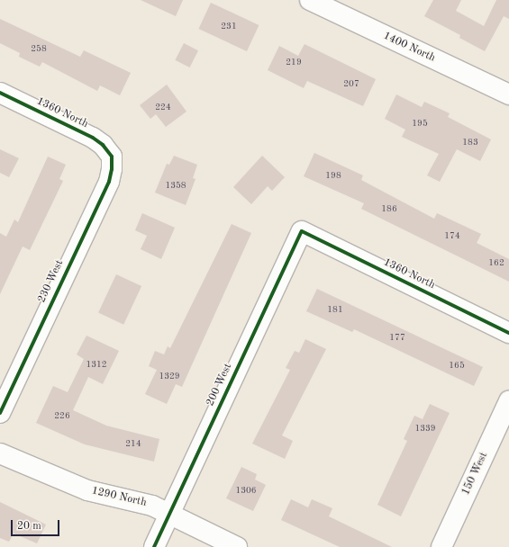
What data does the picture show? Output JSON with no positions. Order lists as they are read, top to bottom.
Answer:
{
  "streets": {
    "street": [
      "1400 North",
      "1360 North",
      "230 West",
      "200 West",
      "150 West",
      "1290 North"
    ]
  },
  "crossings": [
    ["1360 North", "230 West"],
    ["1360 North", "200 West"],
    ["200 West", "1290 North"]
  ],
  "house_numbers": [
    "231",
    "258",
    "219",
    "207",
    "224",
    "195",
    "183",
    "198",
    "1358",
    "186",
    "174",
    "162",
    "181",
    "177",
    "1312",
    "165",
    "1329",
    "226",
    "1339",
    "214",
    "1306"
  ],
  "scale_bar": "20 m"
}
